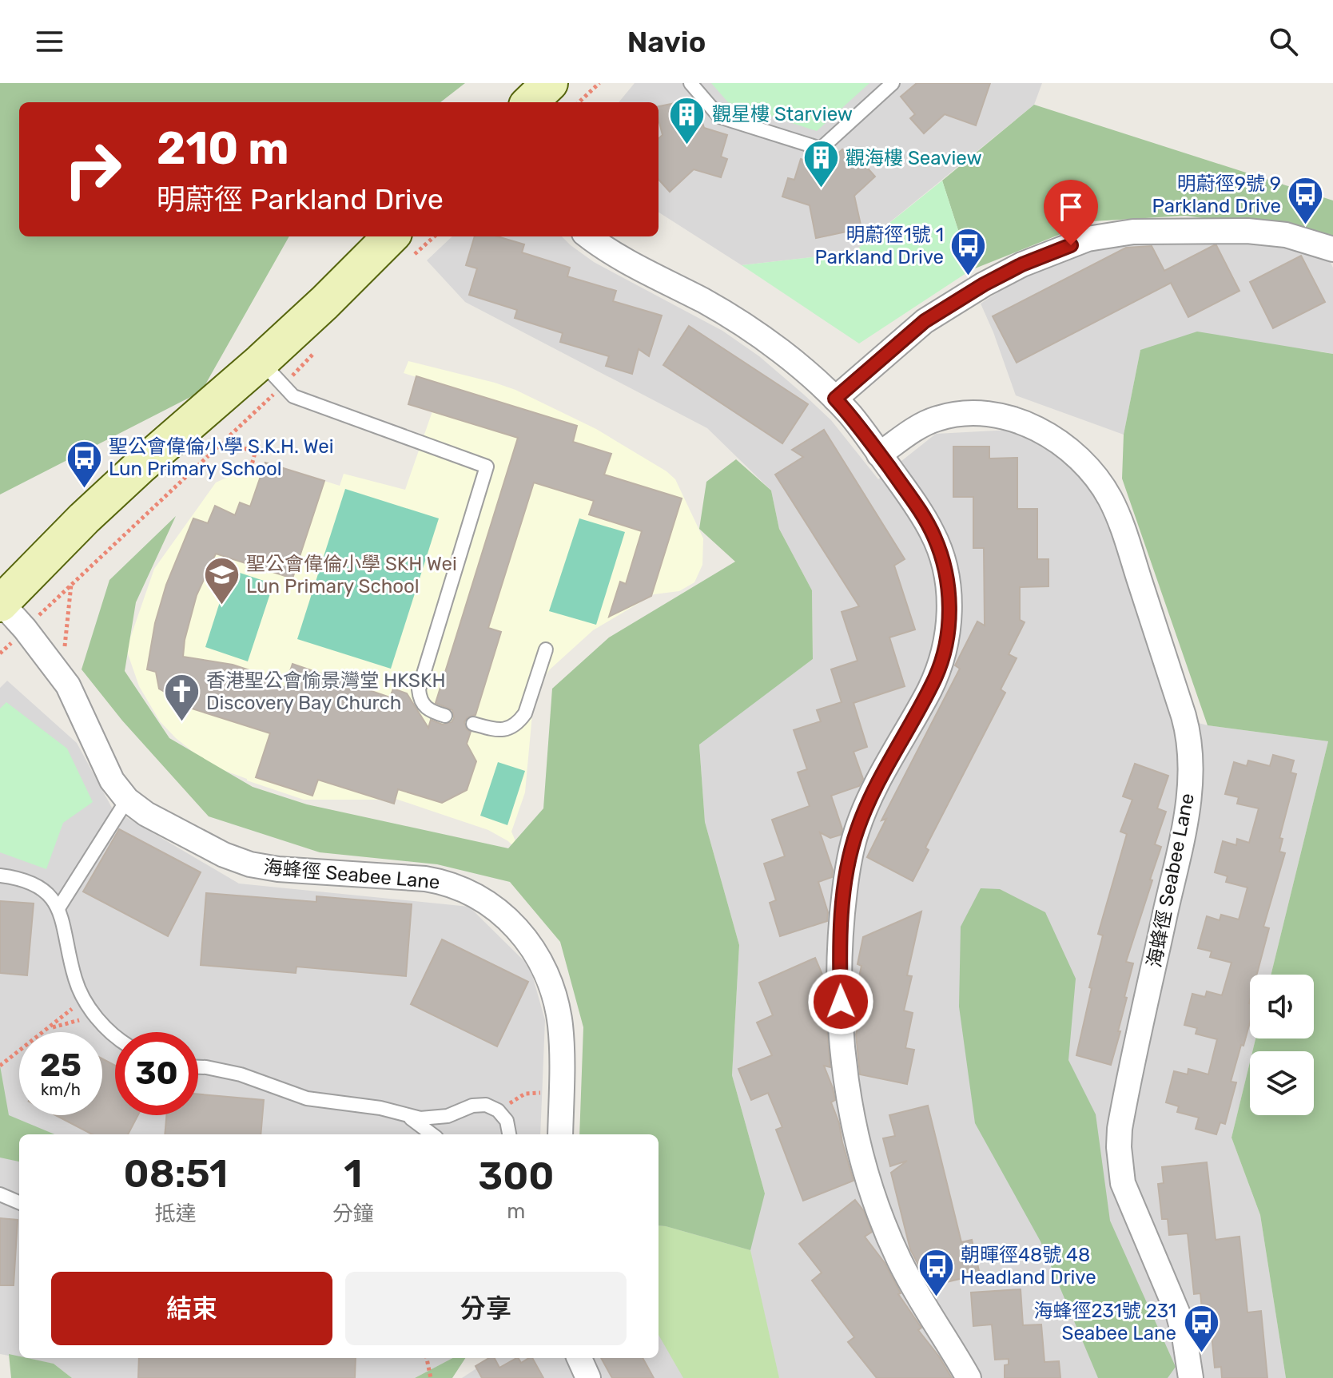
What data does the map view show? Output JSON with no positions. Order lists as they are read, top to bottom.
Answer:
{
  "streets": {
    "street": ["海蜂徑 Seabee Lane"]
  },
  "places": {
    "building": ["觀星樓 Starview", "觀海樓 Seaview"],
    "bus stop": [
      "明蔚徑9號 9 Parkland Drive",
      "明蔚徑1號 1 Parkland Drive",
      "聖公會偉倫小學 S.K.H. Wei Lun Primary School",
      "朝暉徑48號 48 Headland Drive",
      "海蜂徑231號 231 Seabee Lane"
    ],
    "school or university": ["聖公會偉倫小學 SKH Wei Lun Primary School"],
    "church": ["香港聖公會愉景灣堂 HKSKH Discovery Bay Church"]
  },
  "page": {
    "header": "Navio",
    "turn": ["210 m", "明蔚徑 Parkland Drive"],
    "speed": "25 km/h",
    "limit": "30",
    "eta": [
      "08:51",
      "抵達",
      "1",
      "分鐘",
      "300",
      "m"
    ],
    "buttons": ["結束", "分享"]
  }
}
